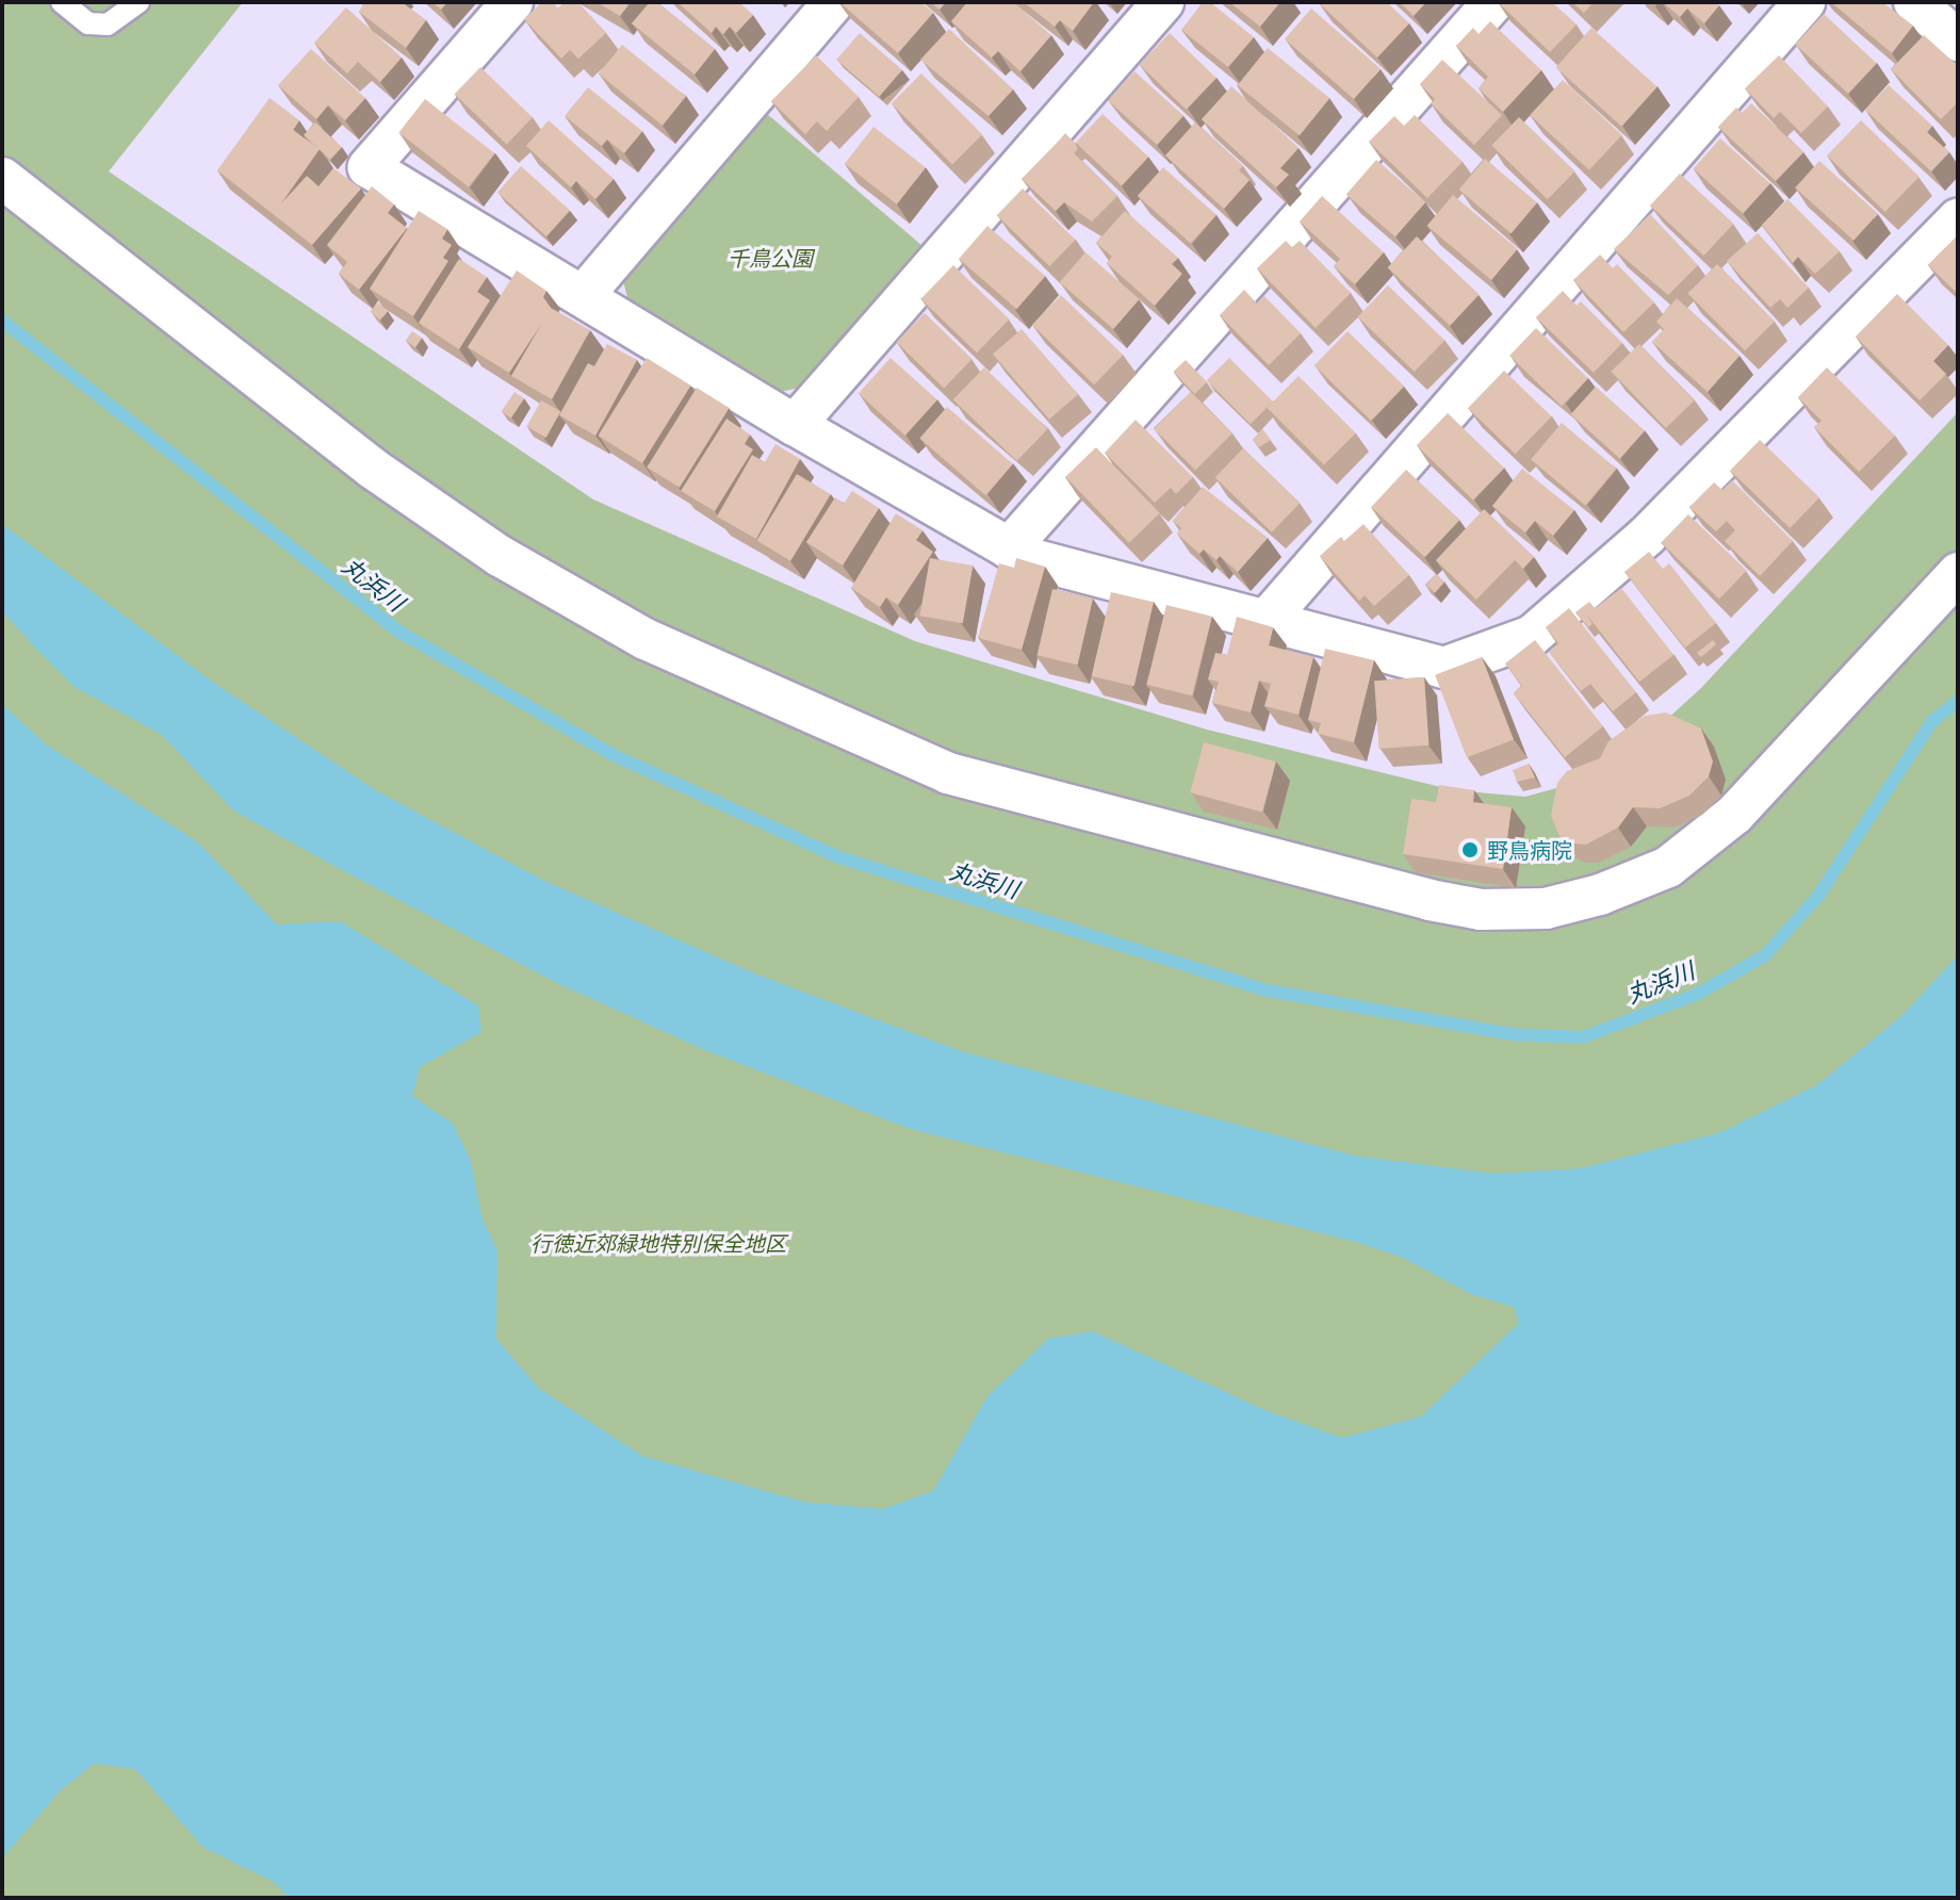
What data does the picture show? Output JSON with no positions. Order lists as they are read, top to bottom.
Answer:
{
  "water": ["丸浜川"],
  "parks": ["千鳥公園", "行徳近郊緑地特別保全地区"],
  "places": ["野鳥病院"]
}
